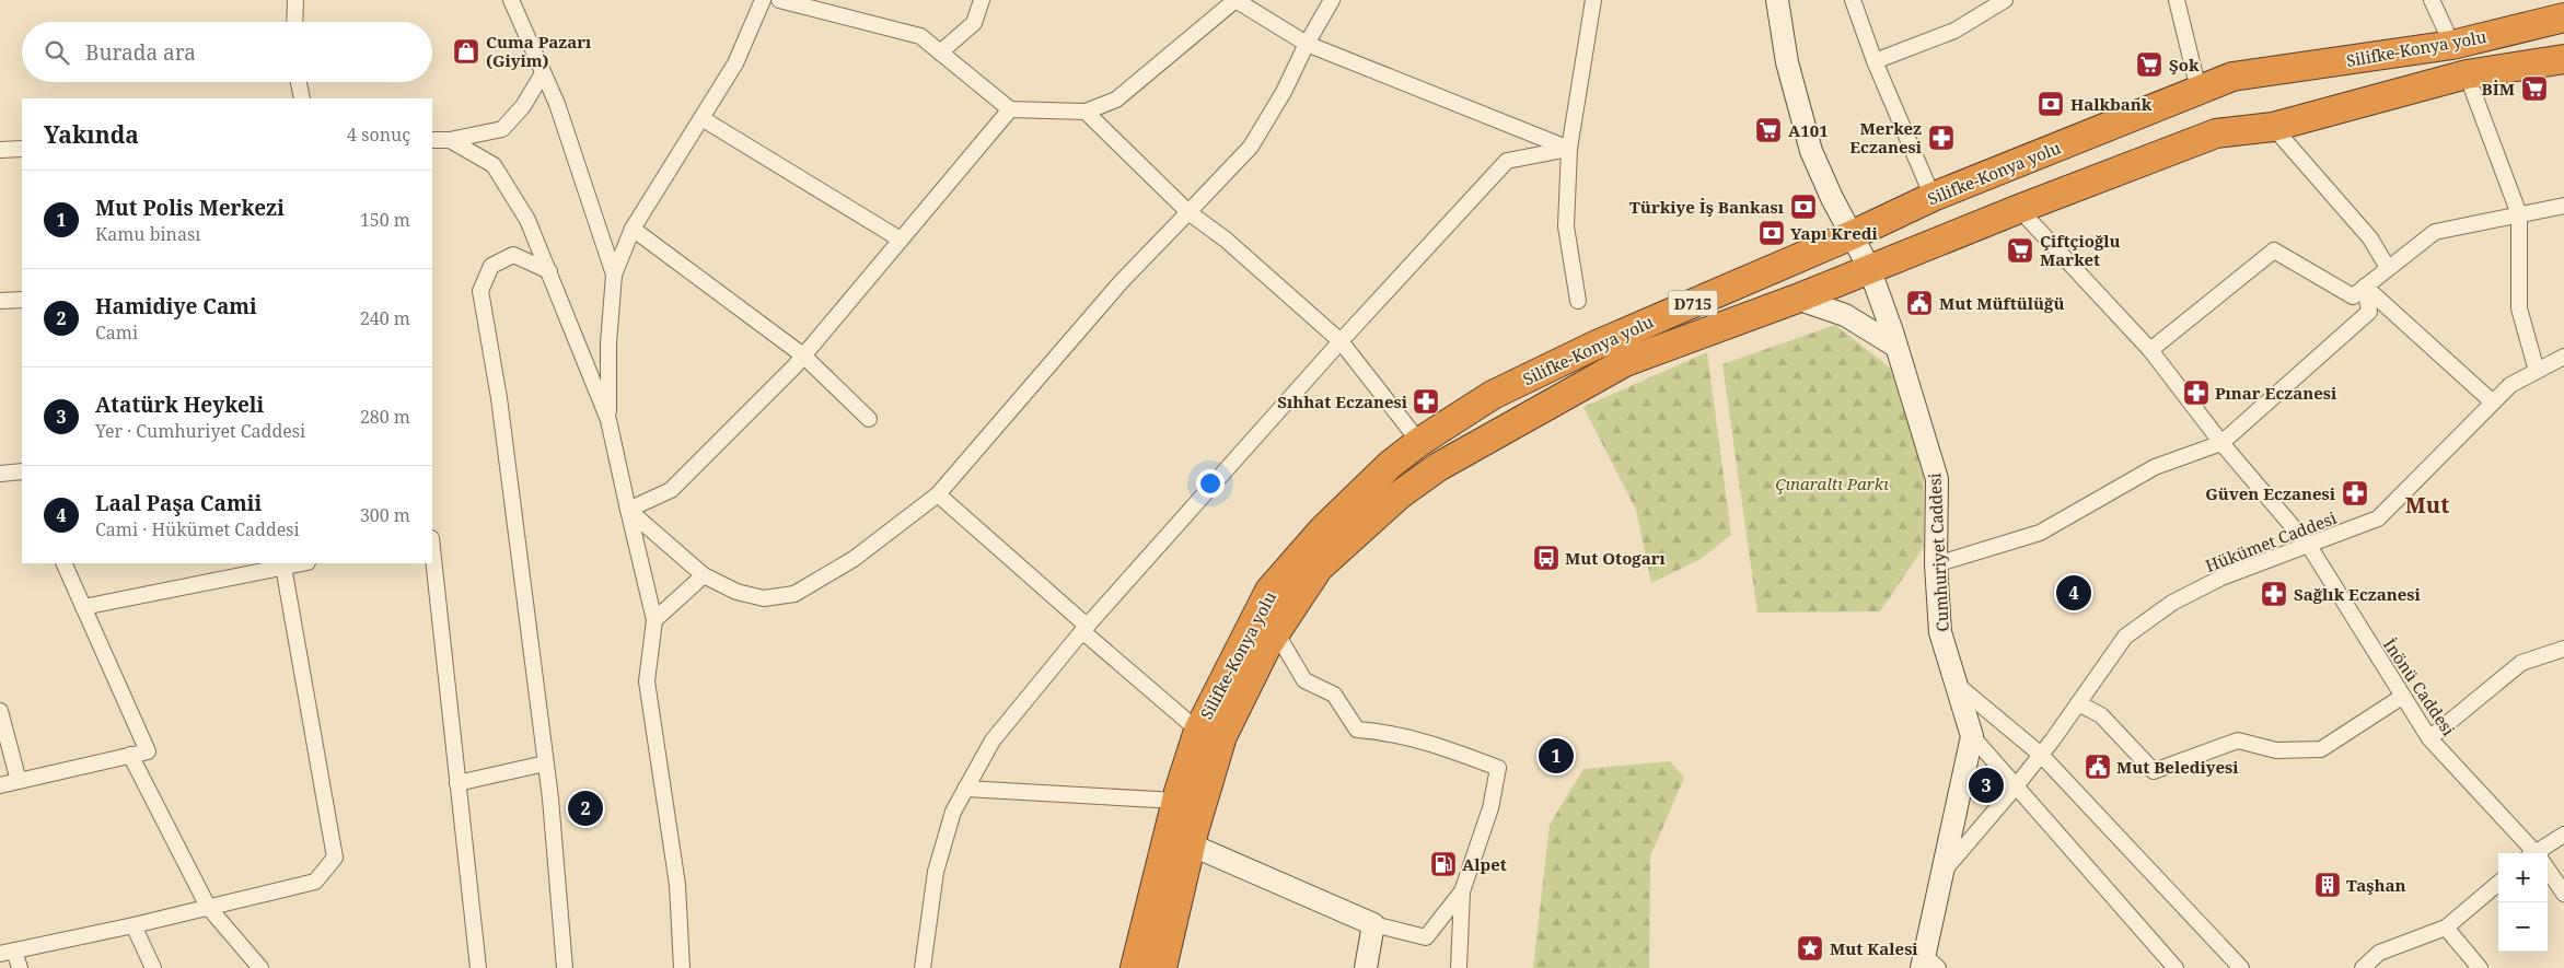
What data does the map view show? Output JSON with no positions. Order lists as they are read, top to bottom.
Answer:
{
  "streets": {
    "highway": ["Silifke-Konya yolu", "D715"],
    "street": ["Hükümet Caddesi", "Cumhuriyet Caddesi", "İnönü Caddesi"]
  },
  "crossings": [
    ["Silifke-Konya yolu", "Cumhuriyet Caddesi"],
    ["Silifke-Konya yolu", "İnönü Caddesi"],
    ["Hükümet Caddesi", "Cumhuriyet Caddesi"],
    ["Hükümet Caddesi", "İnönü Caddesi"]
  ],
  "districts": ["Mut"],
  "parks": ["Çınaraltı Parkı"],
  "places": {
    "shop": ["Cuma Pazarı (Giyim)"],
    "supermarket": [
      "Şok",
      "BİM",
      "A101",
      "Çiftçioğlu Market"
    ],
    "bank": ["Halkbank", "Türkiye İş Bankası", "Yapı Kredi"],
    "pharmacy": [
      "Merkez Eczanesi",
      "Pınar Eczanesi",
      "Sıhhat Eczanesi",
      "Güven Eczanesi",
      "Sağlık Eczanesi"
    ],
    "public building": ["Mut Müftülüğü", "Mut Belediyesi"],
    "bus stop": ["Mut Otogarı"],
    "fuel station": ["Alpet"],
    "building": ["Taşhan"],
    "place": ["Mut Kalesi"]
  },
  "page": {
    "search": "Burada ara",
    "heading": ["Yakında", "4 sonuç"],
    "list": [
      {
        "mark": "1",
        "name": "Mut Polis Merkezi",
        "note": "Kamu binası",
        "value": "150 m"
      },
      {
        "mark": "2",
        "name": "Hamidiye Cami",
        "note": "Cami",
        "value": "240 m"
      },
      {
        "mark": "3",
        "name": "Atatürk Heykeli",
        "note": "Yer · Cumhuriyet Caddesi",
        "value": "280 m"
      },
      {
        "mark": "4",
        "name": "Laal Paşa Camii",
        "note": "Cami · Hükümet Caddesi",
        "value": "300 m"
      }
    ],
    "pins": [
      "4",
      "1",
      "3",
      "2"
    ],
    "map_buttons": ["+", "−"]
  }
}
